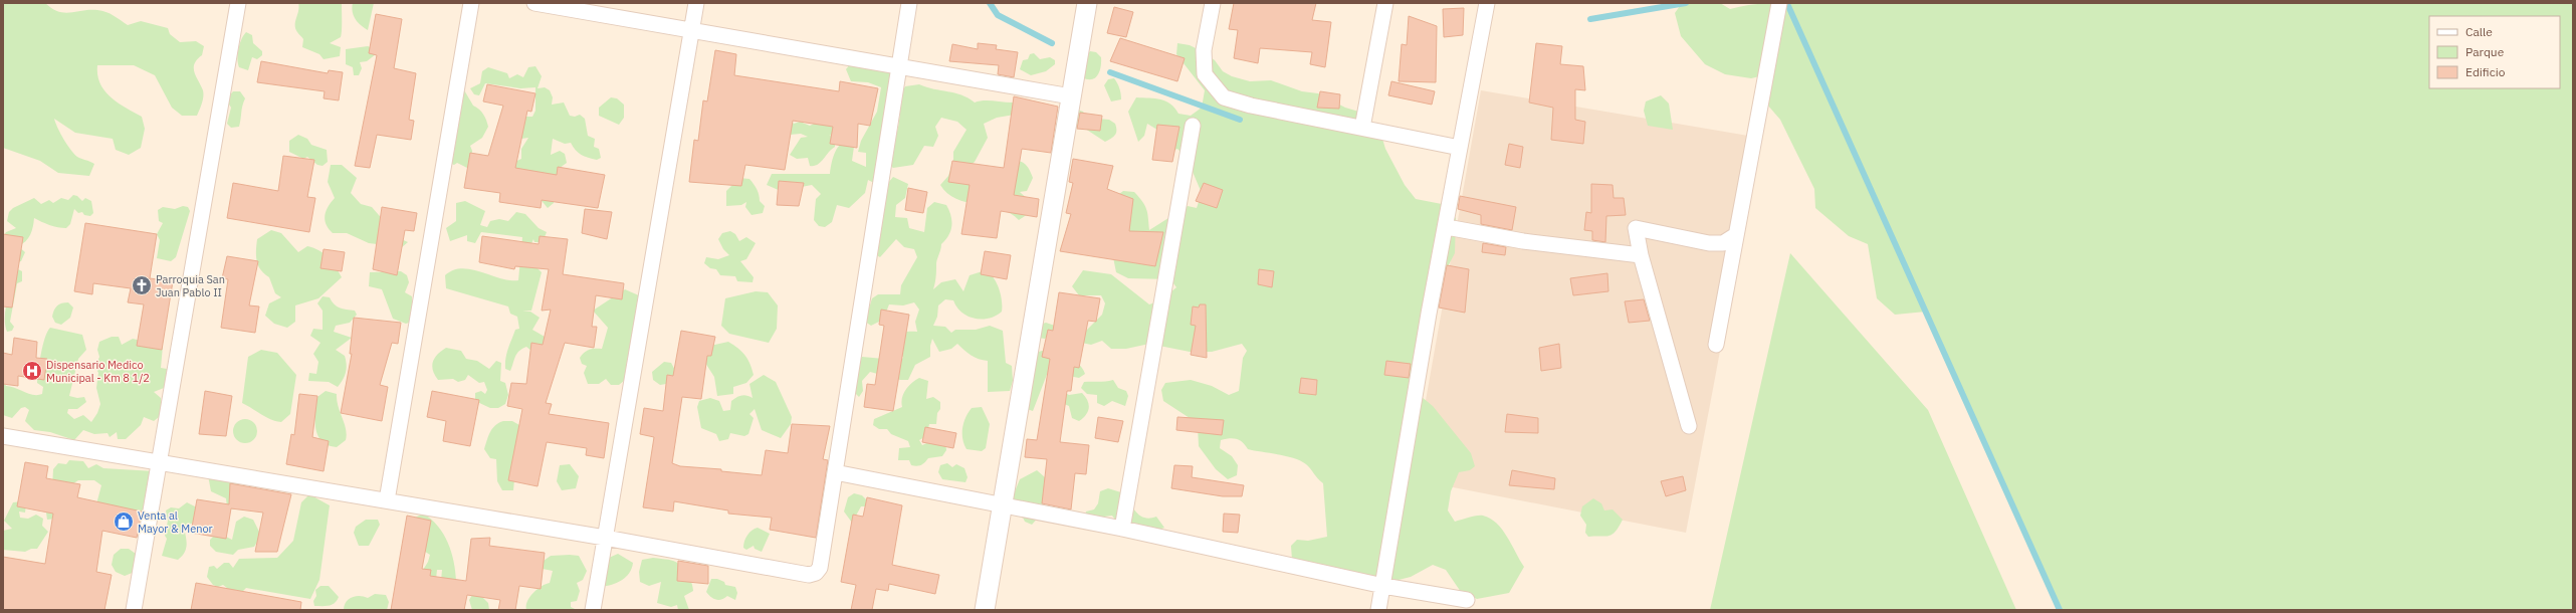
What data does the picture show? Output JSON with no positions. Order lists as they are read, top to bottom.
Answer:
{
  "places": {
    "church": ["Parroquia San Juan Pablo II"],
    "hospital": ["Dispensario Medico Municipal - Km 8 1/2"],
    "shop": ["Venta al Mayor & Menor"]
  },
  "legend": ["Calle", "Parque", "Edificio"]
}
